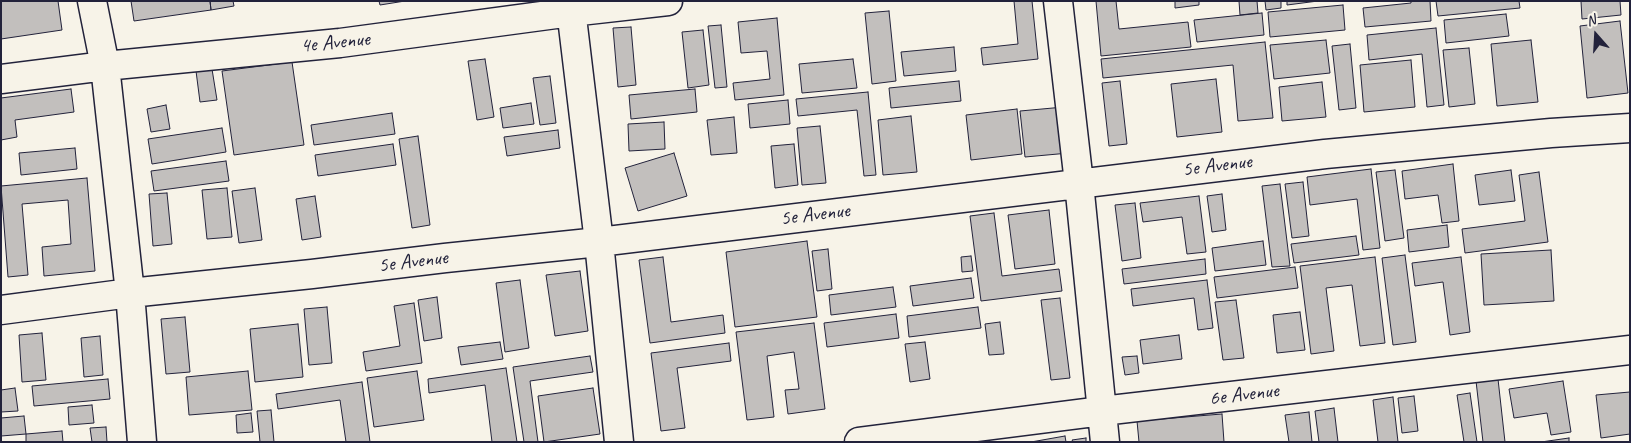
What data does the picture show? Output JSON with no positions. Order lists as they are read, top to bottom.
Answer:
{
  "streets": {
    "street": ["4e Avenue", "5e Avenue", "6e Avenue"]
  },
  "north": "top"
}
